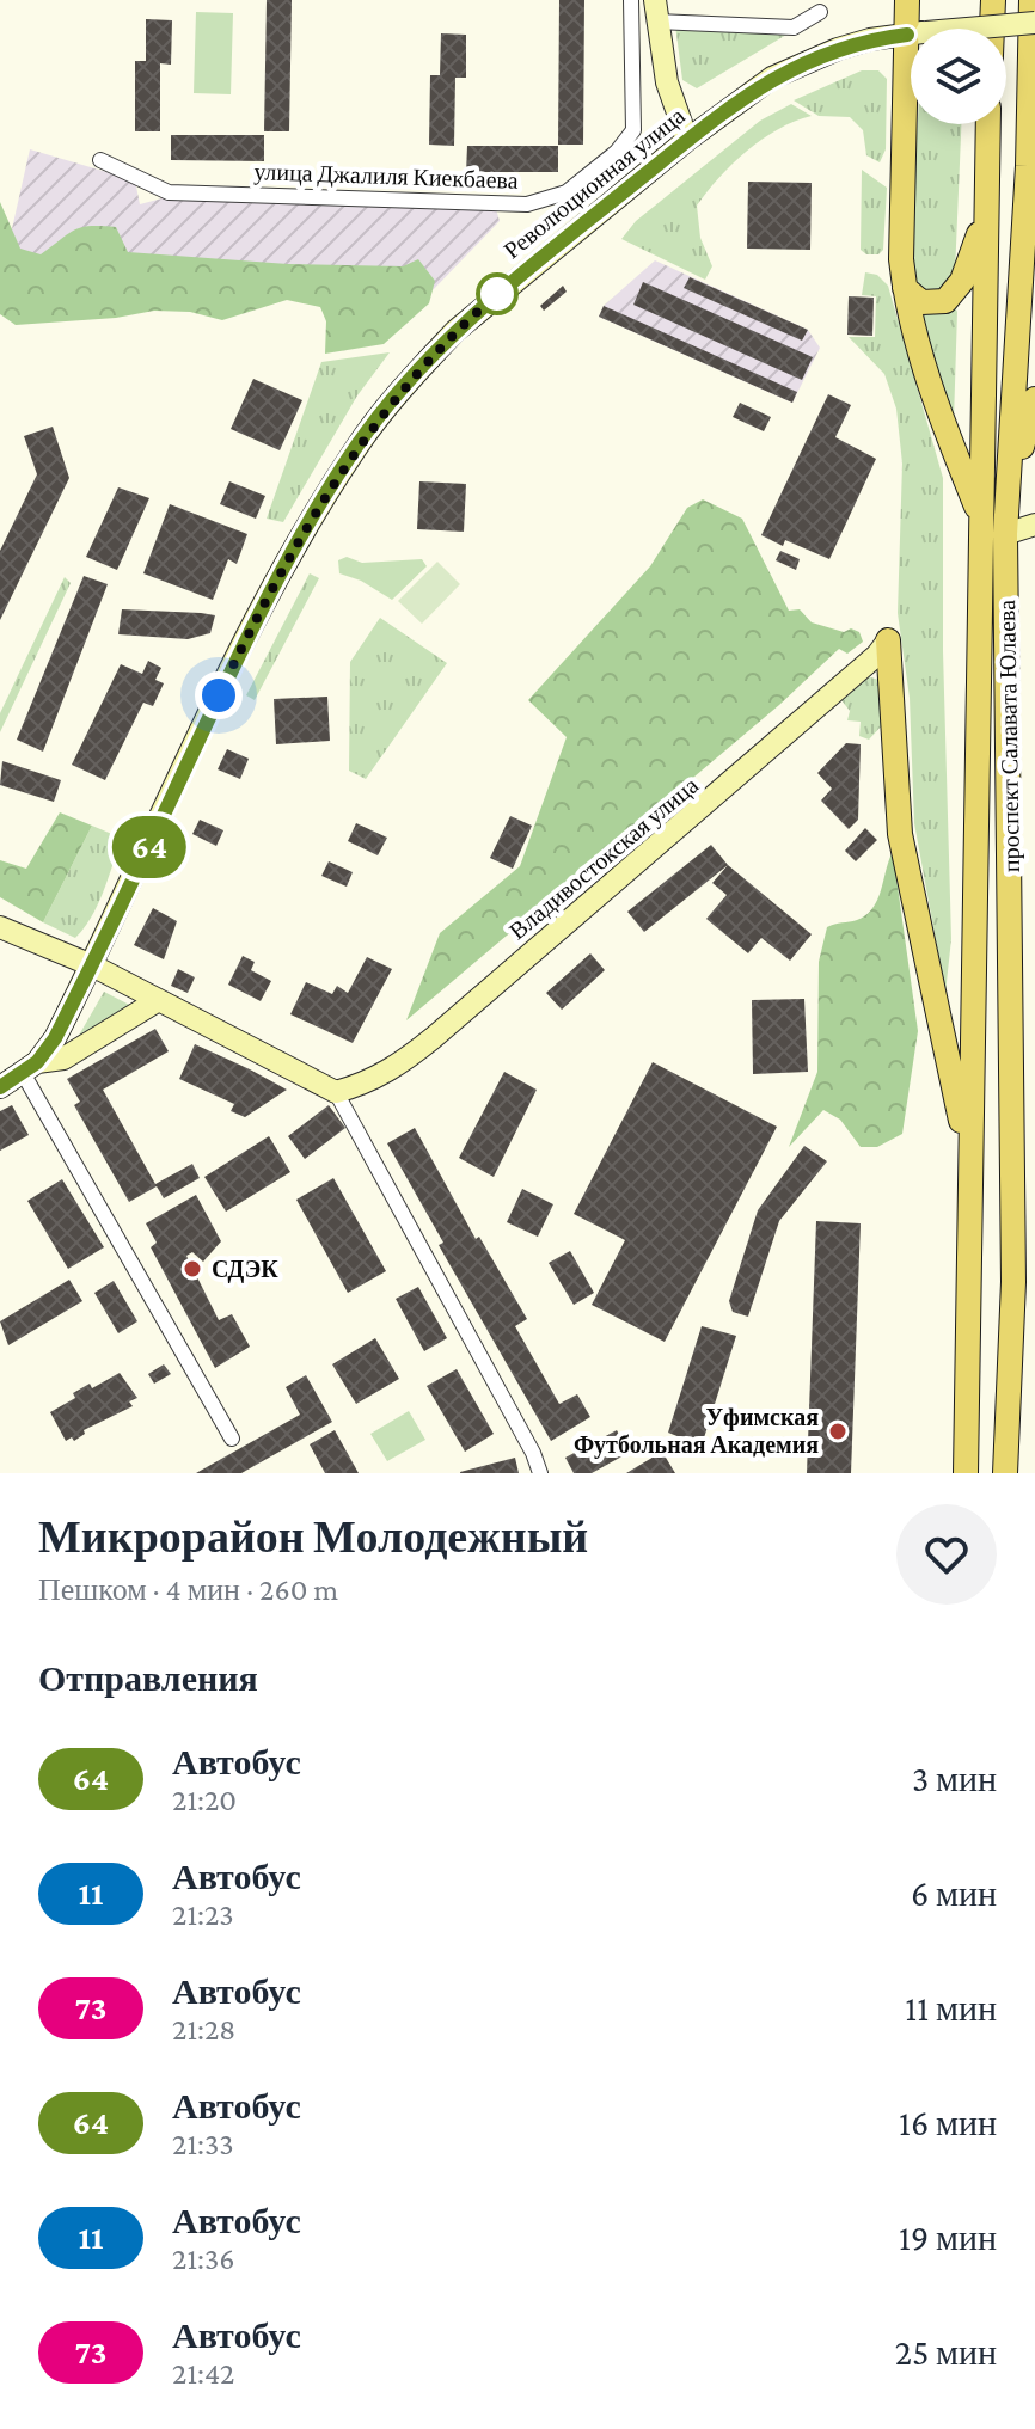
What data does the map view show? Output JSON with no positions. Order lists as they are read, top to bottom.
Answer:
{
  "streets": {
    "main road": ["Революционная улица", "проспект Салавата Юлаева", "Владивостокская улица"],
    "street": ["улица Джалиля Киекбаева"]
  },
  "places": ["СДЭК", "Уфимская Футбольная Академия"],
  "lines": ["bus line 64"],
  "page": {
    "on_map": "64",
    "heading": [
      ["Микрорайон Молодежный", "Пешком · 4 мин · 260 m"],
      "Отправления"
    ],
    "list": [
      {
        "mark": "64",
        "name": "Автобус",
        "note": "21:20",
        "value": "3 мин"
      },
      {
        "mark": "11",
        "name": "Автобус",
        "note": "21:23",
        "value": "6 мин"
      },
      {
        "mark": "73",
        "name": "Автобус",
        "note": "21:28",
        "value": "11 мин"
      },
      {
        "mark": "64",
        "name": "Автобус",
        "note": "21:33",
        "value": "16 мин"
      },
      {
        "mark": "11",
        "name": "Автобус",
        "note": "21:36",
        "value": "19 мин"
      },
      {
        "mark": "73",
        "name": "Автобус",
        "note": "21:42",
        "value": "25 мин"
      }
    ]
  }
}
